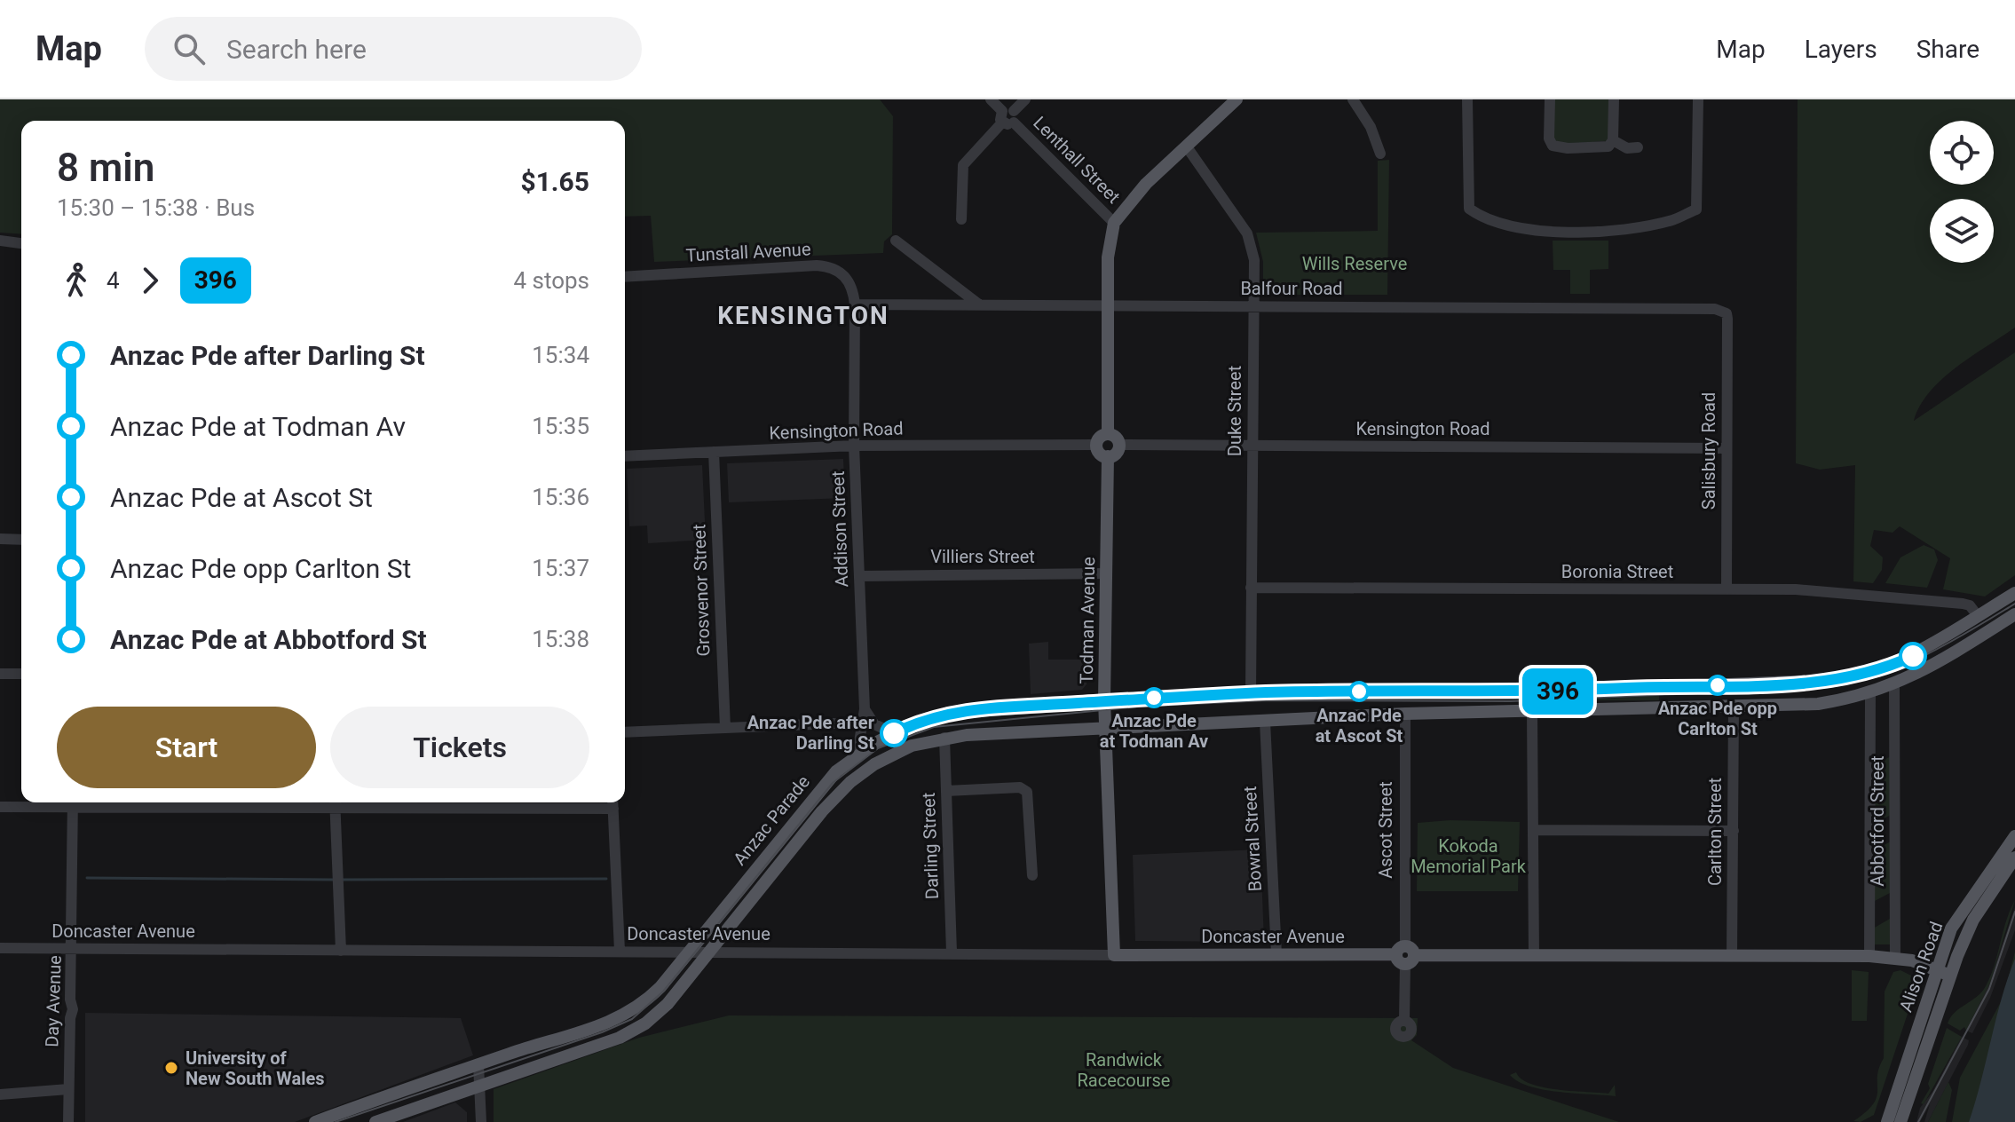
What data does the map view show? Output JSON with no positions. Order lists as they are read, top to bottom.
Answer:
{
  "streets": {
    "main road": [
      "Todman Avenue",
      "Anzac Parade",
      "Doncaster Avenue",
      "Alison Road"
    ],
    "street": [
      "Lenthall Street",
      "Tunstall Avenue",
      "Balfour Road",
      "Duke Street",
      "Kensington Road",
      "Salisbury Road",
      "Addison Street",
      "Villiers Street",
      "Boronia Street",
      "Grosvenor Street",
      "Abbotford Street",
      "Ascot Street",
      "Carlton Street",
      "Bowral Street",
      "Darling Street",
      "Day Avenue"
    ]
  },
  "crossings": [
    ["Tunstall Avenue", "Balfour Road"],
    ["Tunstall Avenue", "Addison Street"],
    ["Balfour Road", "Duke Street"],
    ["Balfour Road", "Salisbury Road"],
    ["Balfour Road", "Addison Street"],
    ["Duke Street", "Kensington Road"],
    ["Duke Street", "Boronia Street"],
    ["Duke Street", "Anzac Parade"],
    ["Kensington Road", "Salisbury Road"],
    ["Kensington Road", "Addison Street"],
    ["Kensington Road", "Grosvenor Street"],
    ["Kensington Road", "Todman Avenue"],
    ["Salisbury Road", "Boronia Street"],
    ["Addison Street", "Villiers Street"],
    ["Addison Street", "Anzac Parade"],
    ["Villiers Street", "Todman Avenue"],
    ["Boronia Street", "Anzac Parade"],
    ["Todman Avenue", "Anzac Parade"],
    ["Todman Avenue", "Doncaster Avenue"],
    ["Anzac Parade", "Abbotford Street"],
    ["Anzac Parade", "Ascot Street"],
    ["Anzac Parade", "Carlton Street"],
    ["Anzac Parade", "Bowral Street"],
    ["Anzac Parade", "Darling Street"],
    ["Anzac Parade", "Doncaster Avenue"],
    ["Abbotford Street", "Doncaster Avenue"],
    ["Ascot Street", "Doncaster Avenue"],
    ["Carlton Street", "Doncaster Avenue"],
    ["Bowral Street", "Doncaster Avenue"],
    ["Darling Street", "Doncaster Avenue"],
    ["Doncaster Avenue", "Alison Road"],
    ["Doncaster Avenue", "Day Avenue"]
  ],
  "districts": ["KENSINGTON"],
  "parks": ["Wills Reserve", "Kokoda Memorial Park", "Randwick Racecourse"],
  "places": [
    "Anzac Pde opp Carlton St",
    "Anzac Pde at Ascot St",
    "Anzac Pde at Todman Av",
    "Anzac Pde after Darling St",
    "University of New South Wales"
  ],
  "lines": ["bus line 396"],
  "page": {
    "header": "Map",
    "search": "Search here",
    "nav": ["Map", "Layers", "Share"],
    "on_map": "396",
    "heading": ["8 min", "15:30 – 15:38 · Bus", "$1.65"],
    "legs": ["4", "396", "4 stops"],
    "list": [
      {
        "name": "Anzac Pde after Darling St",
        "value": "15:34"
      },
      {
        "name": "Anzac Pde at Todman Av",
        "value": "15:35"
      },
      {
        "name": "Anzac Pde at Ascot St",
        "value": "15:36"
      },
      {
        "name": "Anzac Pde opp Carlton St",
        "value": "15:37"
      },
      {
        "name": "Anzac Pde at Abbotford St",
        "value": "15:38"
      }
    ],
    "buttons": ["Start", "Tickets"]
  }
}
